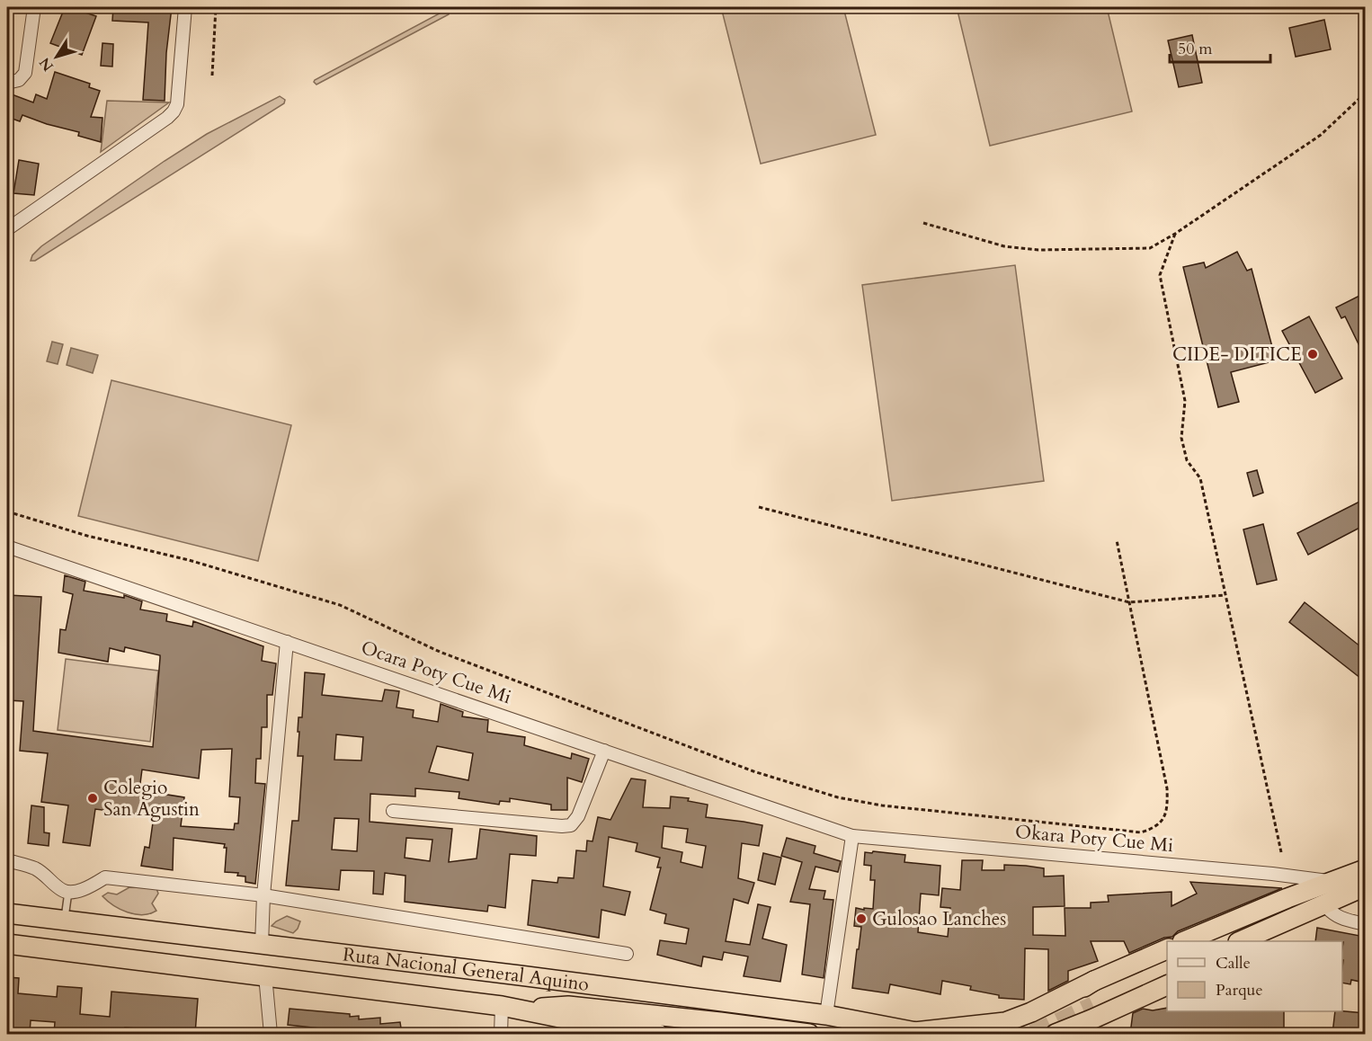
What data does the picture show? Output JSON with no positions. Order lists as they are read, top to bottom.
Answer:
{
  "streets": {
    "highway": ["Ruta Nacional General Aquino"],
    "street": ["Ocara Poty Cue Mi", "Okara Poty Cue Mi"]
  },
  "crossings": [
    ["Ocara Poty Cue Mi", "Okara Poty Cue Mi"]
  ],
  "places": ["CIDE- DITICE", "Colegio San Agustin", "Gulosao Lanches"],
  "legend": ["Calle", "Parque"],
  "scale_bar": "50 m",
  "north": "bottom left"
}
